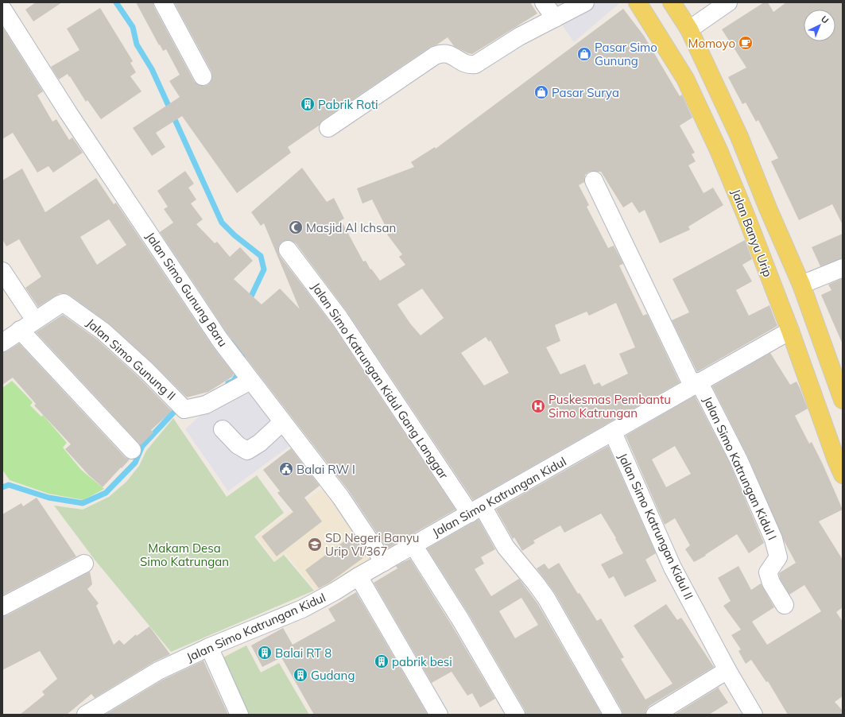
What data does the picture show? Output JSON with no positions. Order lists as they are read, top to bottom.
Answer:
{
  "streets": {
    "main road": ["Jalan Banyu Urip"],
    "street": [
      "Jalan Simo Gunung Baru",
      "Jalan Simo Gunung II",
      "Jalan Simo Katrungan Kidul Gang Langgar",
      "Jalan Simo Katrungan Kidul I",
      "Jalan Simo Katrungan Kidul",
      "Jalan Simo Katrungan Kidul II"
    ]
  },
  "crossings": [
    ["Jalan Banyu Urip", "Jalan Simo Katrungan Kidul"],
    ["Jalan Simo Gunung Baru", "Jalan Simo Gunung II"],
    ["Jalan Simo Gunung Baru", "Jalan Simo Katrungan Kidul"],
    ["Jalan Simo Katrungan Kidul Gang Langgar", "Jalan Simo Katrungan Kidul"],
    ["Jalan Simo Katrungan Kidul I", "Jalan Simo Katrungan Kidul"],
    ["Jalan Simo Katrungan Kidul", "Jalan Simo Katrungan Kidul II"]
  ],
  "parks": ["Makam Desa Simo Katrungan"],
  "places": {
    "cafe": ["Momoyo"],
    "shop": ["Pasar Simo Gunung", "Pasar Surya"],
    "building": [
      "Pabrik Roti",
      "Balai RT 8",
      "pabrik besi",
      "Gudang"
    ],
    "mosque": ["Masjid Al Ichsan"],
    "hospital": ["Puskesmas Pembantu Simo Katrungan"],
    "public building": ["Balai RW I"],
    "school or university": ["SD Negeri Banyu Urip VI/367"]
  },
  "north": "top right"
}
